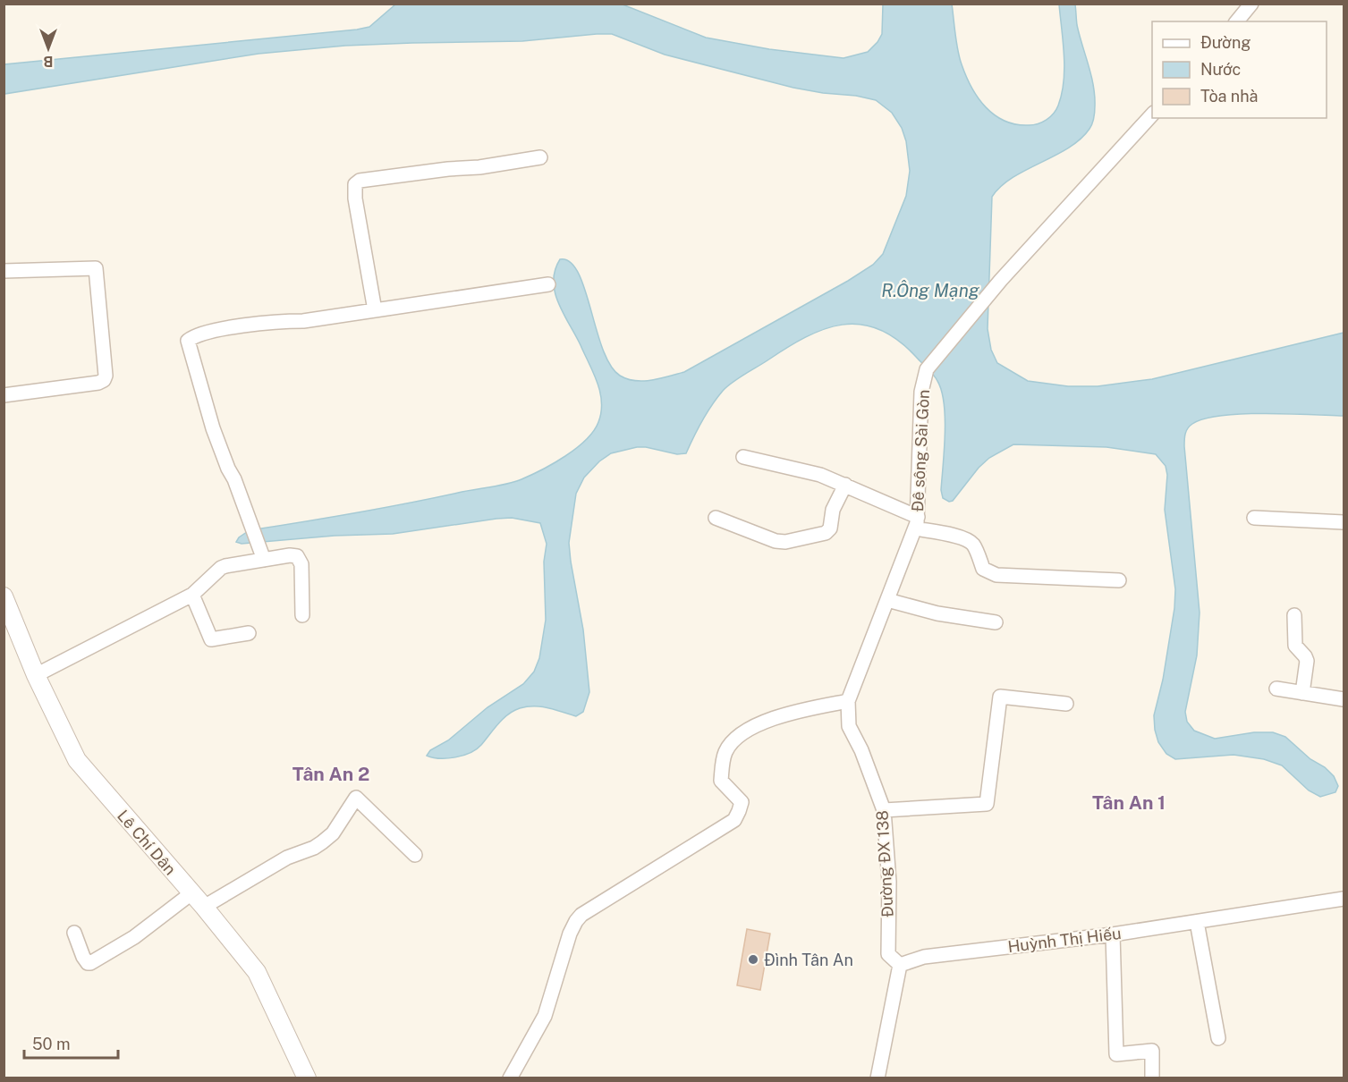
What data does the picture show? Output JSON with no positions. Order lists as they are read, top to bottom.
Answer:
{
  "streets": {
    "street": [
      "Đê sông Sài Gòn",
      "Lê Chí Dân",
      "Đường ĐX 138",
      "Huỳnh Thị Hiếu"
    ]
  },
  "crossings": [
    ["Đê sông Sài Gòn", "Đường ĐX 138"],
    ["Đường ĐX 138", "Huỳnh Thị Hiếu"]
  ],
  "districts": ["Tân An 2", "Tân An 1"],
  "water": ["R.Ông Mạng"],
  "places": ["Đình Tân An"],
  "legend": ["Đường", "Nước", "Tòa nhà"],
  "scale_bar": "50 m",
  "north": "bottom"
}
